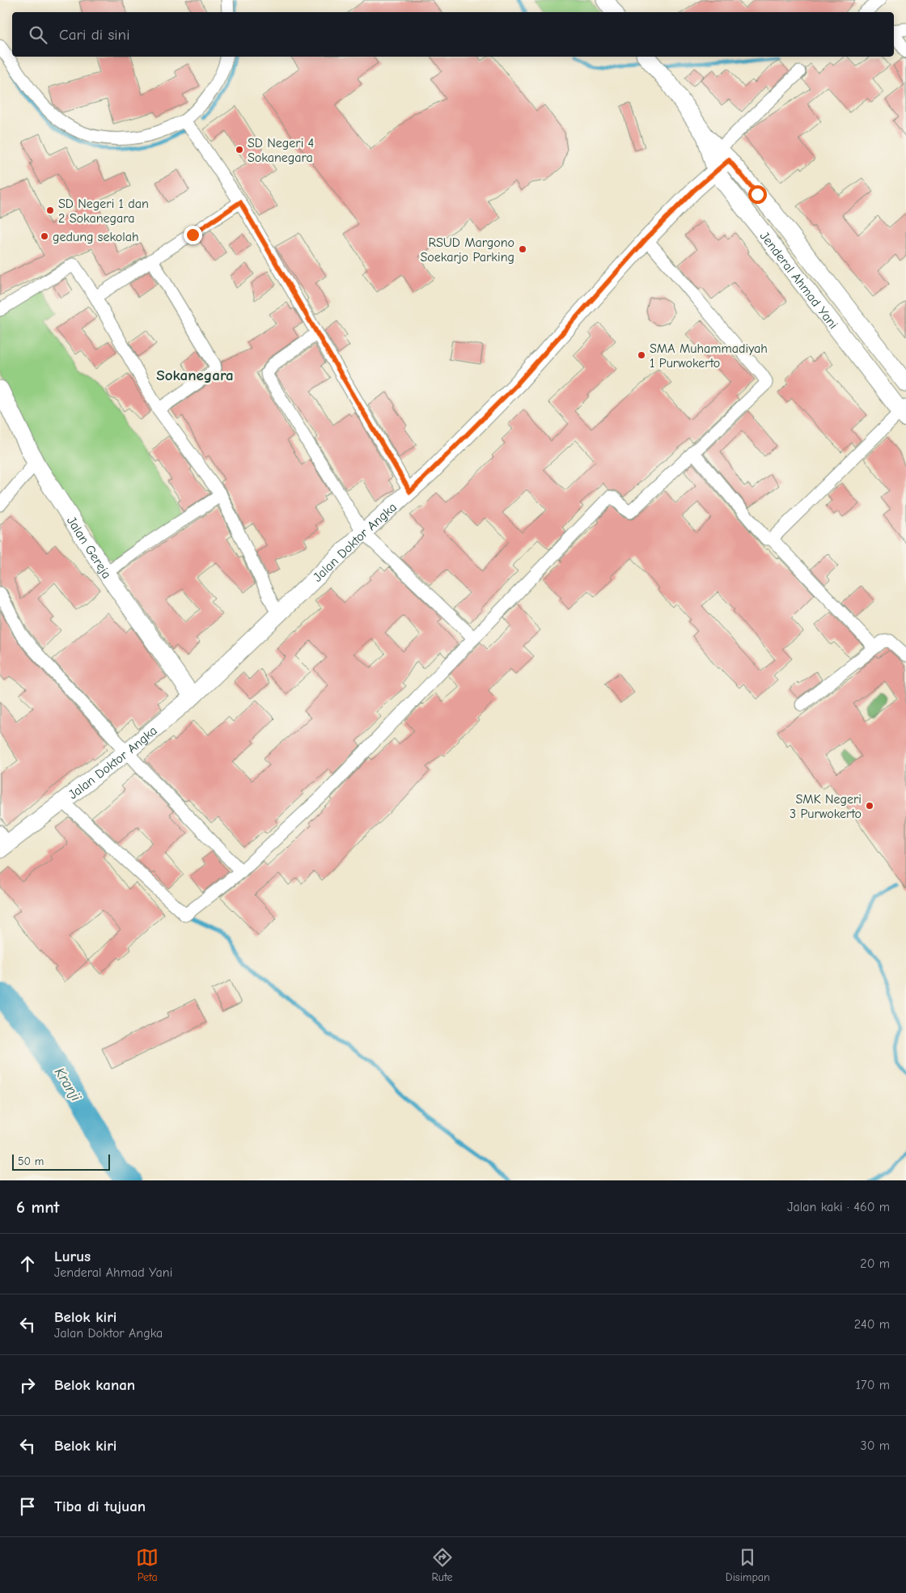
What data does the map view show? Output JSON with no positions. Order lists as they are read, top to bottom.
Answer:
{
  "streets": {
    "street": ["Jenderal Ahmad Yani", "Jalan Doktor Angka", "Jalan Gereja"]
  },
  "crossings": [
    ["Jenderal Ahmad Yani", "Jalan Doktor Angka"],
    ["Jalan Doktor Angka", "Jalan Gereja"]
  ],
  "districts": ["Sokanegara"],
  "water": ["Kranji"],
  "places": [
    "SD Negeri 4 Sokanegara",
    "SD Negeri 1 dan 2 Sokanegara",
    "gedung sekolah",
    "RSUD Margono Soekarjo Parking",
    "SMA Muhammadiyah 1 Purwokerto",
    "SMK Negeri 3 Purwokerto"
  ],
  "scale_bar": "50 m",
  "page": {
    "search": "Cari di sini",
    "scale": "50 m",
    "heading": ["6 mnt", "Jalan kaki · 460 m"],
    "list": [
      ["Lurus", "Jenderal Ahmad Yani", "20 m"],
      ["Belok kiri", "Jalan Doktor Angka", "240 m"],
      ["Belok kanan", "170 m"],
      ["Belok kiri", "30 m"],
      "Tiba di tujuan"
    ],
    "nav": ["Peta", "Rute", "Disimpan"]
  }
}
